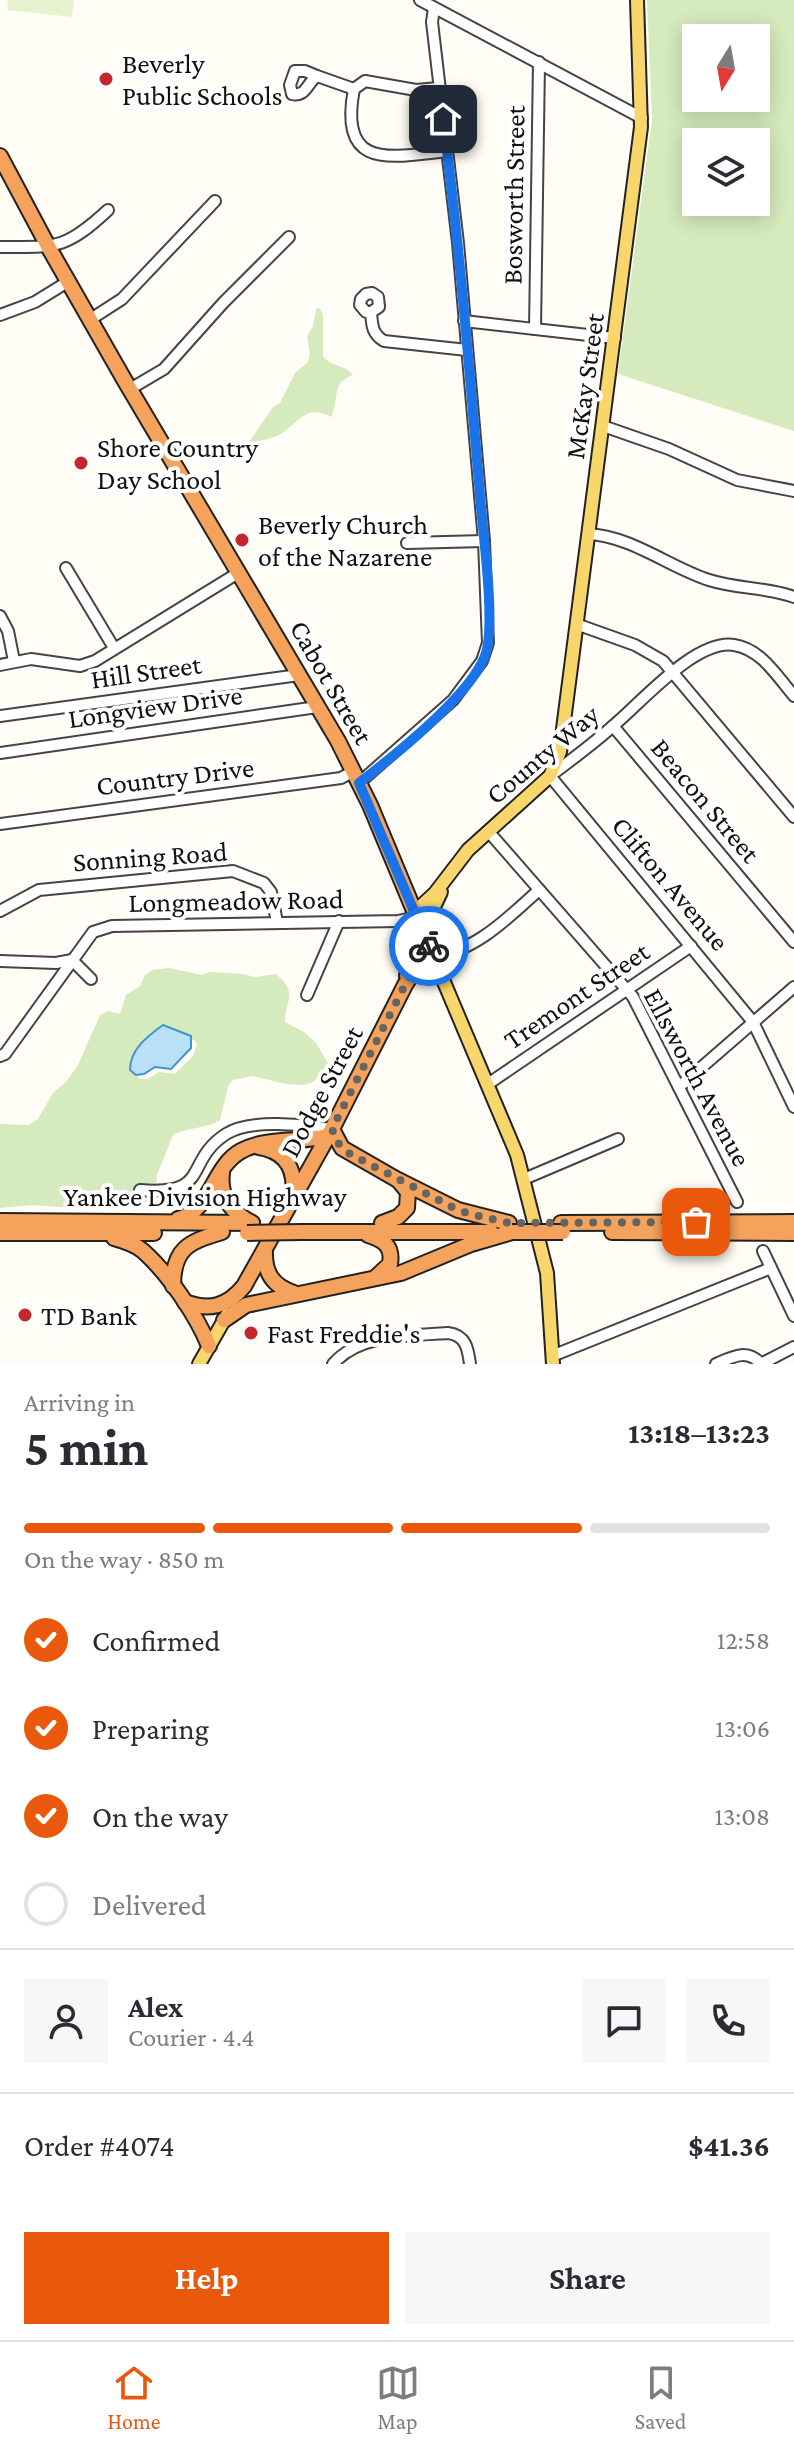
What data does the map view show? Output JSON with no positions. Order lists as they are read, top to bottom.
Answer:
{
  "streets": {
    "highway": ["Cabot Street", "Dodge Street", "Yankee Division Highway"],
    "main road": ["McKay Street", "County Way"],
    "street": [
      "Bosworth Street",
      "Hill Street",
      "Longview Drive",
      "Country Drive",
      "Beacon Street",
      "Sonning Road",
      "Clifton Avenue",
      "Longmeadow Road",
      "Tremont Street",
      "Ellsworth Avenue"
    ]
  },
  "crossings": [
    ["McKay Street", "County Way"],
    ["McKay Street", "Clifton Avenue"],
    ["Hill Street", "Cabot Street"],
    ["Cabot Street", "Longview Drive"],
    ["Cabot Street", "County Way"],
    ["Cabot Street", "Country Drive"],
    ["Cabot Street", "Longmeadow Road"],
    ["Cabot Street", "Tremont Street"],
    ["Cabot Street", "Dodge Street"],
    ["County Way", "Beacon Street"],
    ["County Way", "Clifton Avenue"],
    ["County Way", "Longmeadow Road"],
    ["County Way", "Ellsworth Avenue"],
    ["County Way", "Dodge Street"],
    ["Sonning Road", "Longmeadow Road"],
    ["Clifton Avenue", "Tremont Street"],
    ["Longmeadow Road", "Dodge Street"],
    ["Tremont Street", "Ellsworth Avenue"]
  ],
  "places": [
    "Beverly Public Schools",
    "Shore Country Day School",
    "Beverly Church of the Nazarene",
    "TD Bank",
    "Fast Freddie's"
  ],
  "north": "bottom",
  "page": {
    "heading": ["5 min", "Arriving in", "13:18–13:23"],
    "panel": [
      "Alex",
      "Courier · 4.4",
      "Order #4074",
      "$41.36"
    ],
    "bar": "On the way · 850 m",
    "list": [
      ["Confirmed", "12:58"],
      ["Preparing", "13:06"],
      ["On the way", "13:08"],
      "Delivered"
    ],
    "buttons": ["Help", "Share"],
    "tabs": ["Home", "Map", "Saved"]
  }
}
